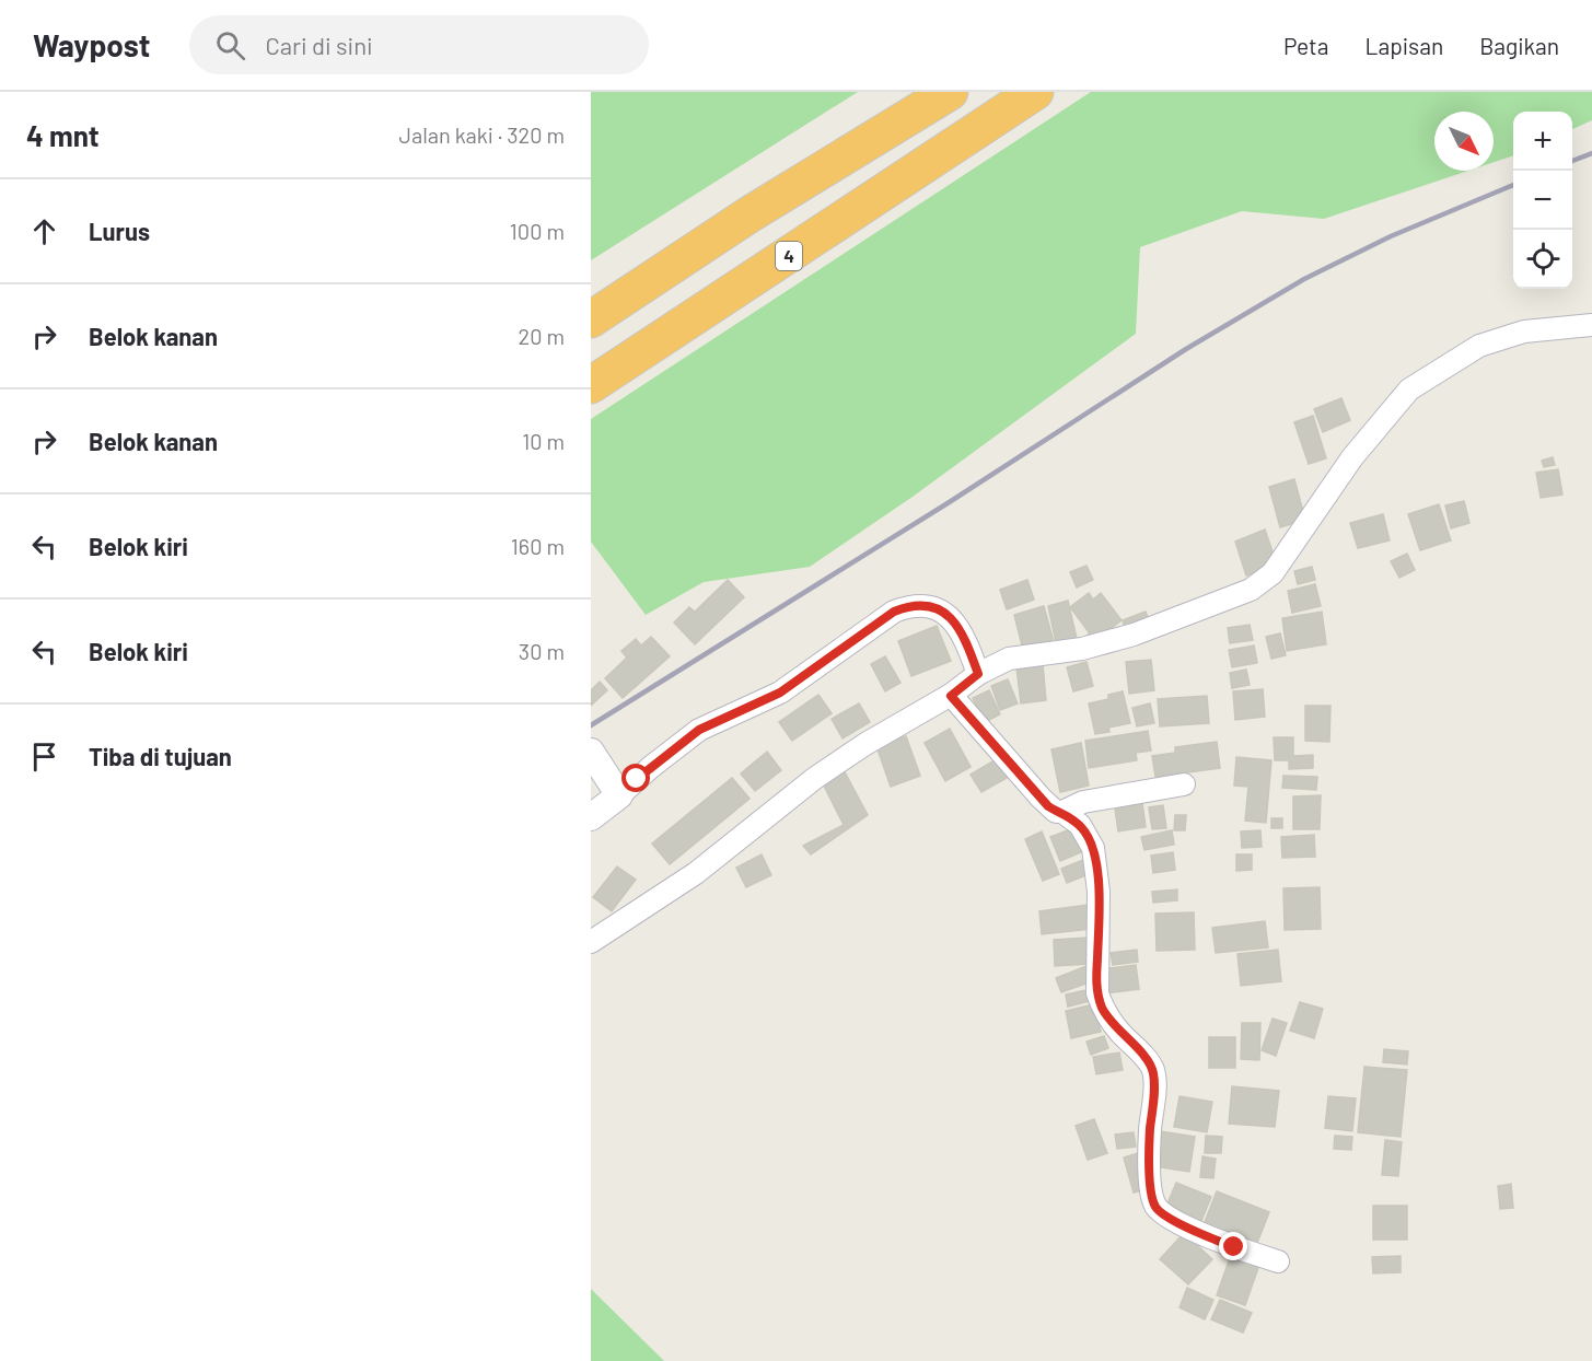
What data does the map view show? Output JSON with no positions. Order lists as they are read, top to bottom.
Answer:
{
  "streets": {
    "highway": ["4"]
  },
  "north": "bottom right",
  "page": {
    "header": "Waypost",
    "search": "Cari di sini",
    "nav": ["Peta", "Lapisan", "Bagikan"],
    "heading": ["4 mnt", "Jalan kaki · 320 m"],
    "map_buttons": ["+", "−"],
    "list": [
      ["Lurus", "100 m"],
      ["Belok kanan", "20 m"],
      ["Belok kanan", "10 m"],
      ["Belok kiri", "160 m"],
      ["Belok kiri", "30 m"],
      "Tiba di tujuan"
    ]
  }
}
